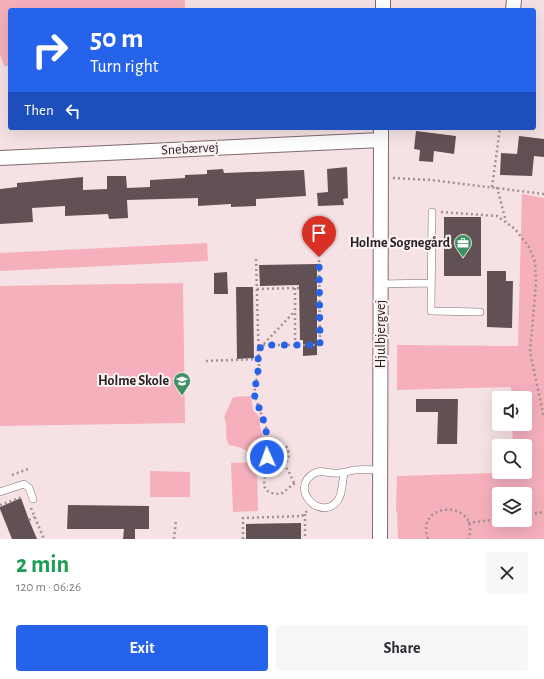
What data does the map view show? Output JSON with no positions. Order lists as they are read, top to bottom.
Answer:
{
  "streets": {
    "street": ["Snebærvej", "Hjulbjergvej"]
  },
  "crossings": [
    ["Snebærvej", "Hjulbjergvej"]
  ],
  "places": {
    "office": ["Holme Sognegård"],
    "school or university": ["Holme Skole"]
  },
  "page": {
    "turn": ["50 m", "Turn right"],
    "then": "Then",
    "heading": ["2 min", "120 m · 06:26"],
    "buttons": ["Exit", "Share"]
  }
}
